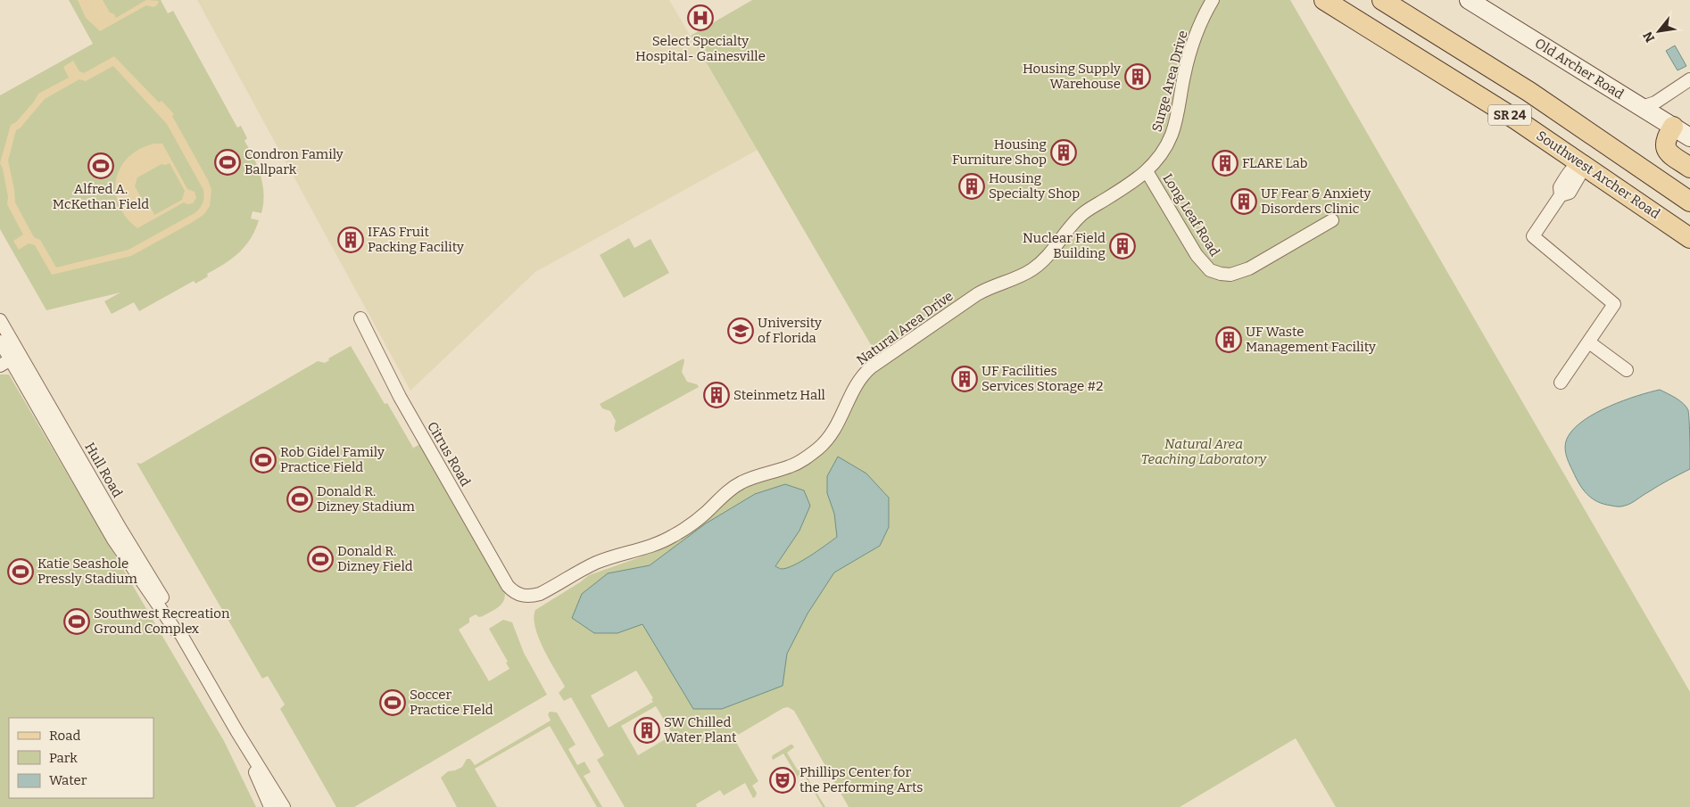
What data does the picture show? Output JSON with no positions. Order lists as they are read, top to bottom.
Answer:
{
  "streets": {
    "main road": ["SR 24", "Southwest Archer Road"],
    "street": [
      "Old Archer Road",
      "Surge Area Drive",
      "Long Leaf Road",
      "Natural Area Drive",
      "Citrus Road",
      "Hull Road"
    ]
  },
  "crossings": [
    ["Surge Area Drive", "Long Leaf Road"],
    ["Surge Area Drive", "Natural Area Drive"],
    ["Natural Area Drive", "Citrus Road"]
  ],
  "parks": ["Natural Area Teaching Laboratory"],
  "places": {
    "hospital": ["Select Specialty Hospital- Gainesville"],
    "building": [
      "Housing Supply Warehouse",
      "Housing Furniture Shop",
      "FLARE Lab",
      "Housing Specialty Shop",
      "UF Fear & Anxiety Disorders Clinic",
      "IFAS Fruit Packing Facility",
      "Nuclear Field Building",
      "UF Waste Management Facility",
      "UF Facilities Services Storage #2",
      "Steinmetz Hall",
      "SW Chilled Water Plant"
    ],
    "sports": [
      "Condron Family Ballpark",
      "Alfred A. McKethan Field",
      "Rob Gidel Family Practice Field",
      "Donald R. Dizney Stadium",
      "Donald R. Dizney Field",
      "Katie Seashole Pressly Stadium",
      "Southwest Recreation Ground Complex",
      "Soccer Practice FIeld"
    ],
    "school or university": ["University of Florida"],
    "theatre": ["Phillips Center for the Performing Arts"]
  },
  "legend": ["Road", "Park", "Water"],
  "north": "bottom left"
}
